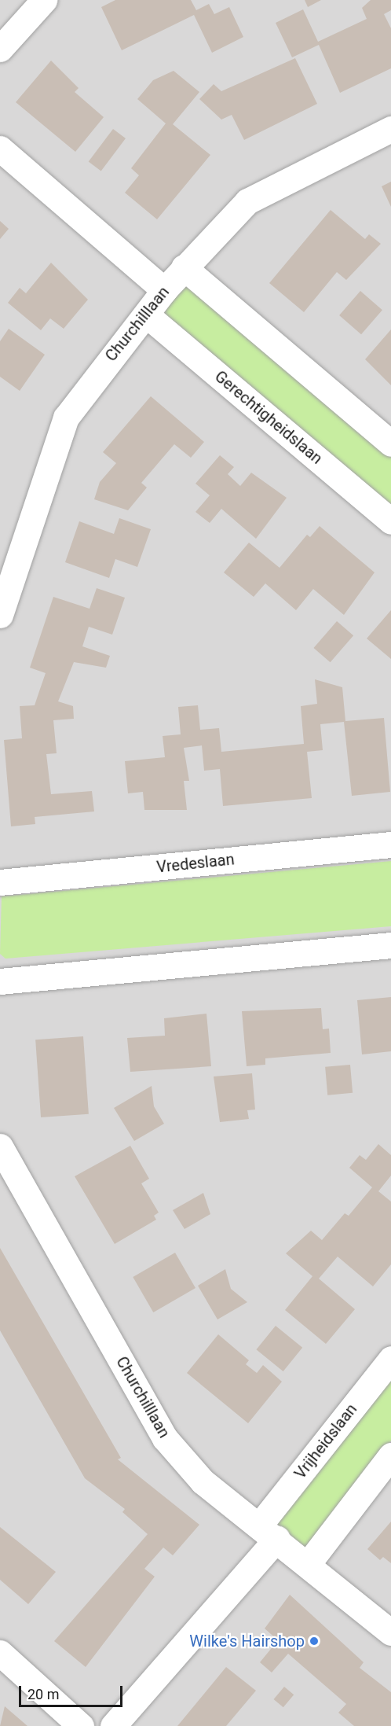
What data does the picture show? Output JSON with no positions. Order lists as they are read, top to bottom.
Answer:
{
  "streets": {
    "street": [
      "Churchilllaan",
      "Gerechtigheidslaan",
      "Vredeslaan",
      "Vrijheidslaan"
    ]
  },
  "crossings": [
    ["Churchilllaan", "Gerechtigheidslaan"],
    ["Churchilllaan", "Vrijheidslaan"]
  ],
  "places": ["Wilke's Hairshop"],
  "scale_bar": "20 m"
}
